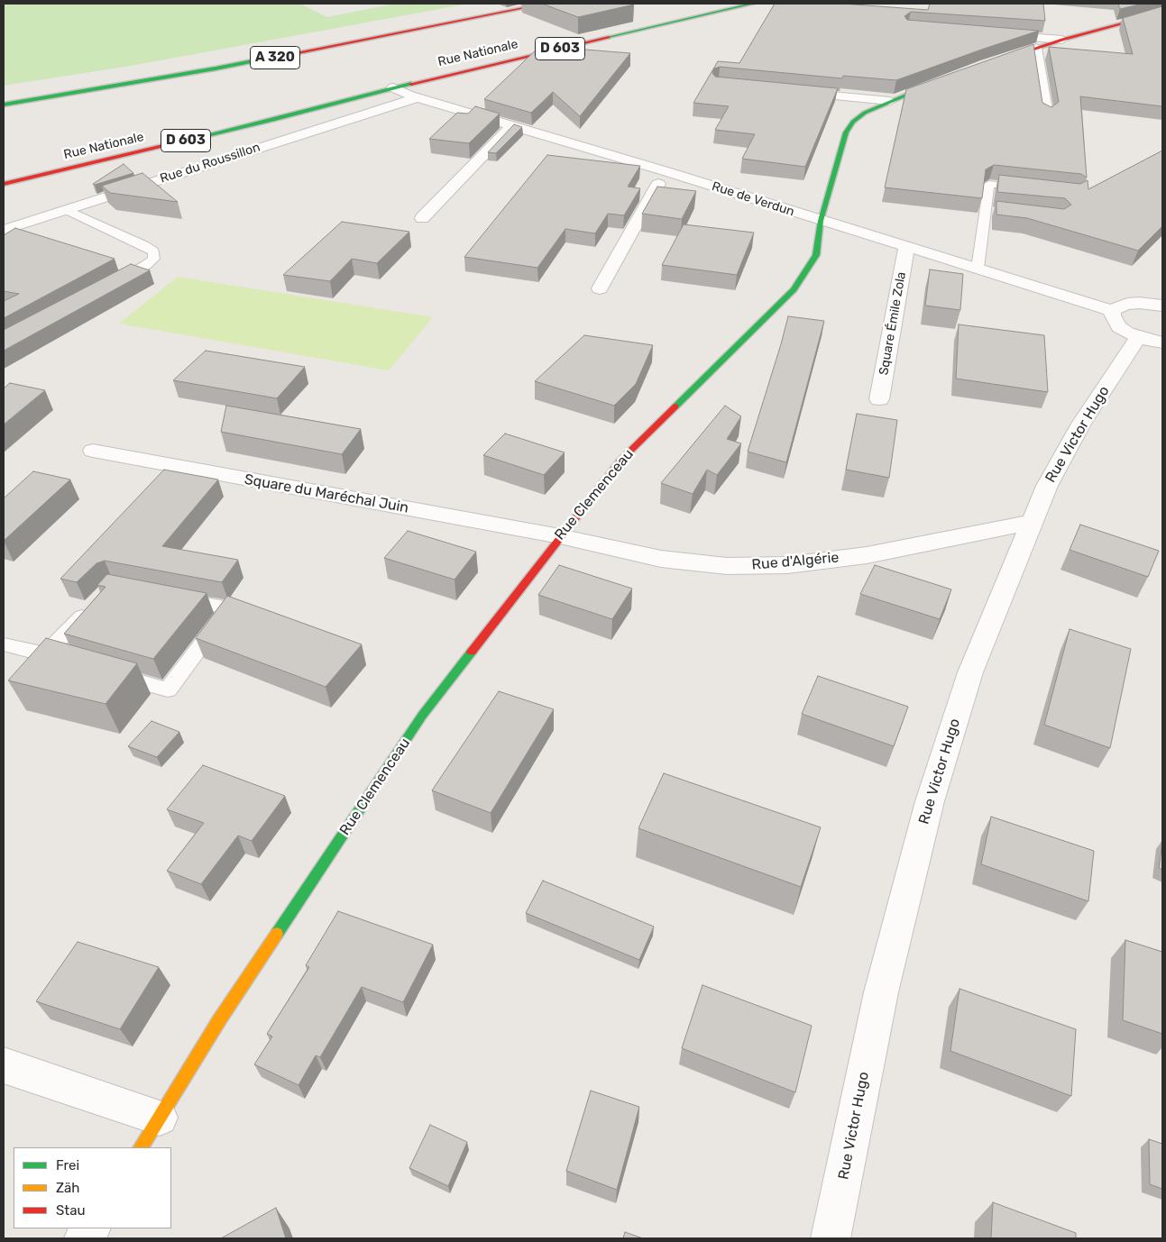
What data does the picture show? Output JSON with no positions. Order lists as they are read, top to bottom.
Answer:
{
  "streets": {
    "main road": [
      "D 603",
      "Rue Nationale",
      "A 320",
      "Rue Clemenceau"
    ],
    "street": [
      "Rue du Roussillon",
      "Rue de Verdun",
      "Square Émile Zola",
      "Rue Victor Hugo",
      "Square du Maréchal Juin",
      "Rue d'Algérie"
    ]
  },
  "crossings": [
    ["Rue Nationale", "Rue de Verdun"],
    ["Rue du Roussillon", "Rue de Verdun"],
    ["Rue de Verdun", "Square Émile Zola"],
    ["Rue de Verdun", "Rue Clemenceau"],
    ["Rue Victor Hugo", "Rue d'Algérie"],
    ["Square du Maréchal Juin", "Rue Clemenceau"],
    ["Square du Maréchal Juin", "Rue d'Algérie"],
    ["Rue Clemenceau", "Rue d'Algérie"]
  ],
  "legend": ["Frei", "Zäh", "Stau"]
}
